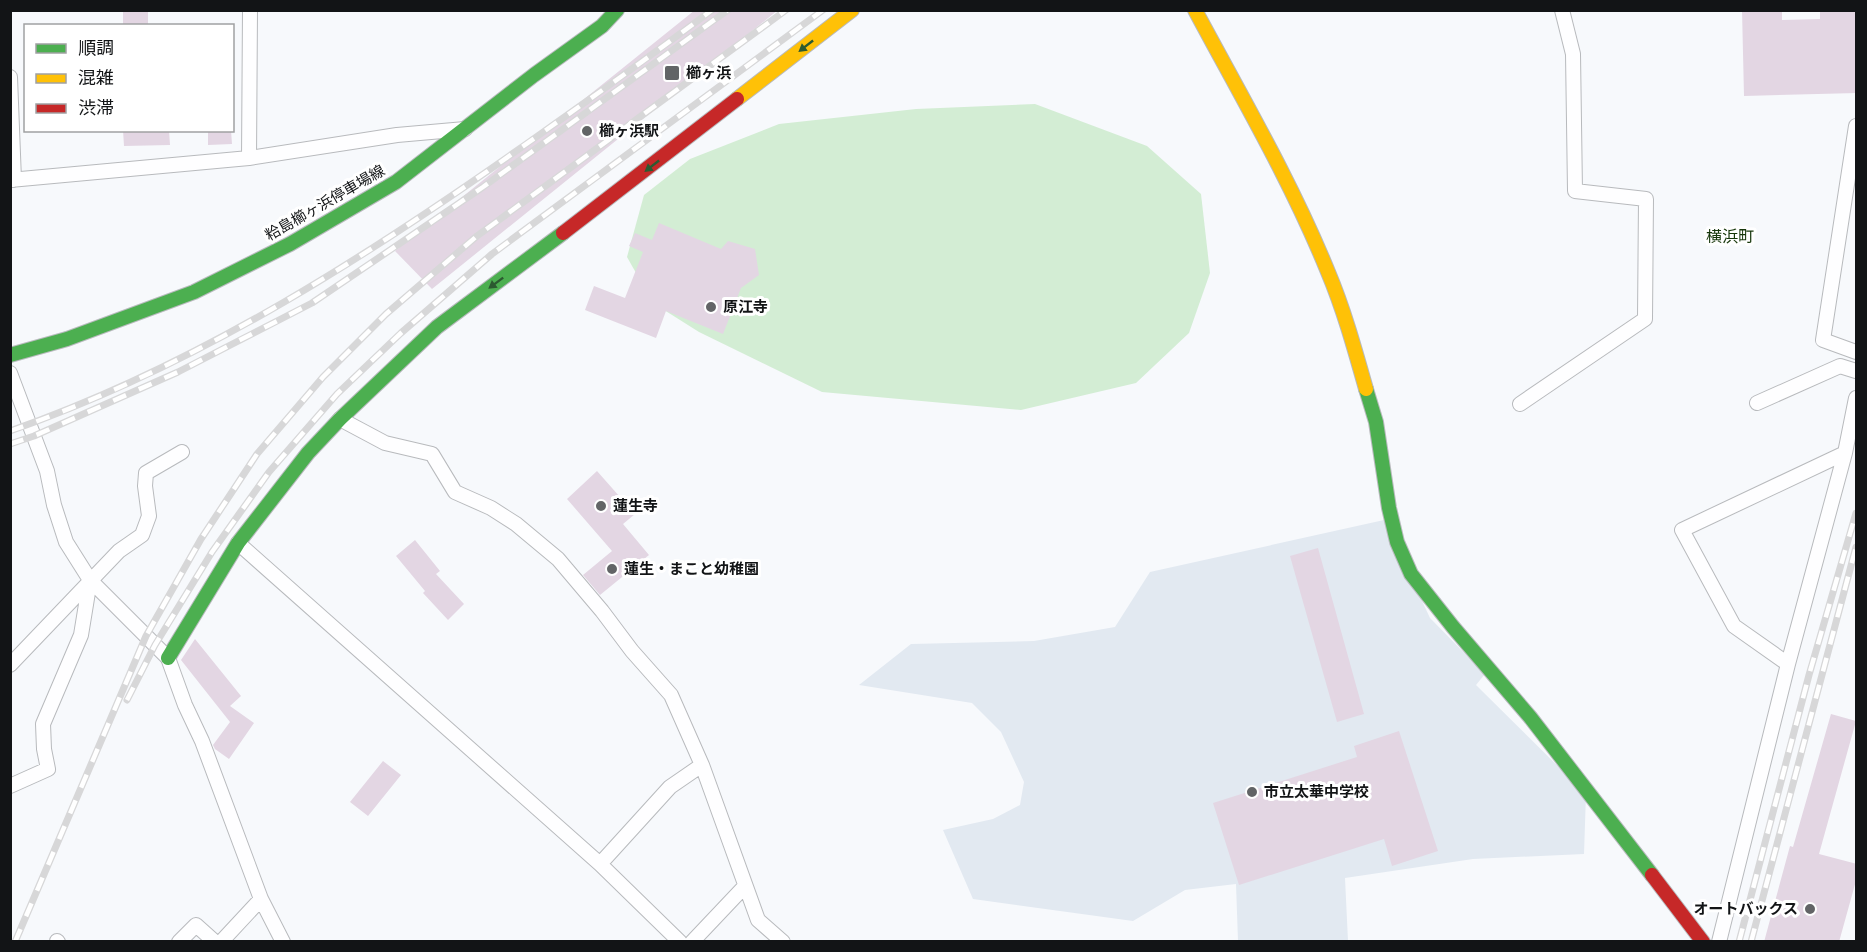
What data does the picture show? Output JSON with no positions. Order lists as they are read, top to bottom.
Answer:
{
  "streets": {
    "street": ["粭島櫛ヶ浜停車場線"]
  },
  "districts": ["横浜町"],
  "places": {
    "transit": ["櫛ヶ浜"],
    "other": [
      "櫛ヶ浜駅",
      "原江寺",
      "蓮生寺",
      "蓮生・まこと幼稚園",
      "市立太華中学校",
      "オートバックス"
    ]
  },
  "legend": ["順調", "混雑", "渋滞"]
}
